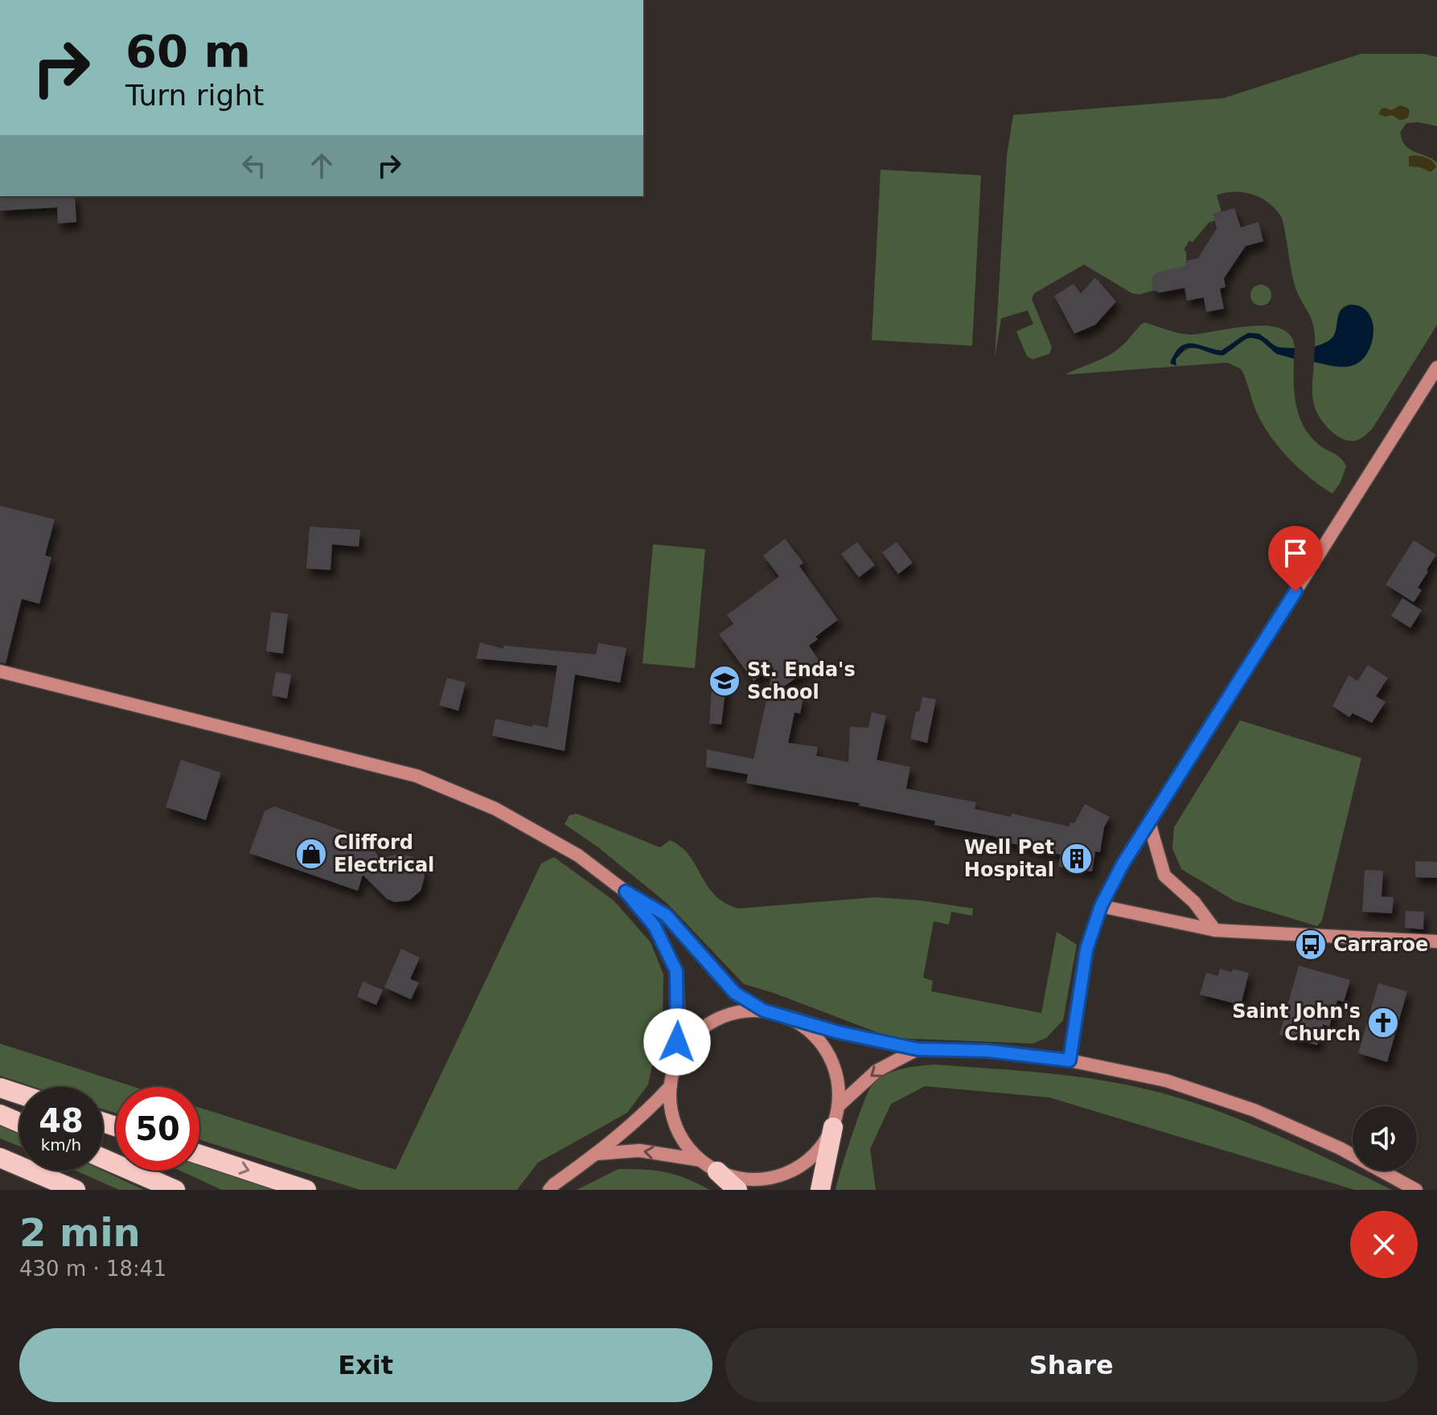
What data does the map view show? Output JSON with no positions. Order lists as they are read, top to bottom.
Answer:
{
  "places": {
    "school or university": ["St. Enda's School"],
    "shop": ["Clifford Electrical"],
    "building": ["Well Pet Hospital"],
    "bus stop": ["Carraroe"],
    "church": ["Saint John's Church"]
  },
  "page": {
    "turn": ["60 m", "Turn right"],
    "speed": "48 km/h",
    "limit": "50",
    "heading": ["2 min", "430 m · 18:41"],
    "buttons": ["Exit", "Share"]
  }
}
